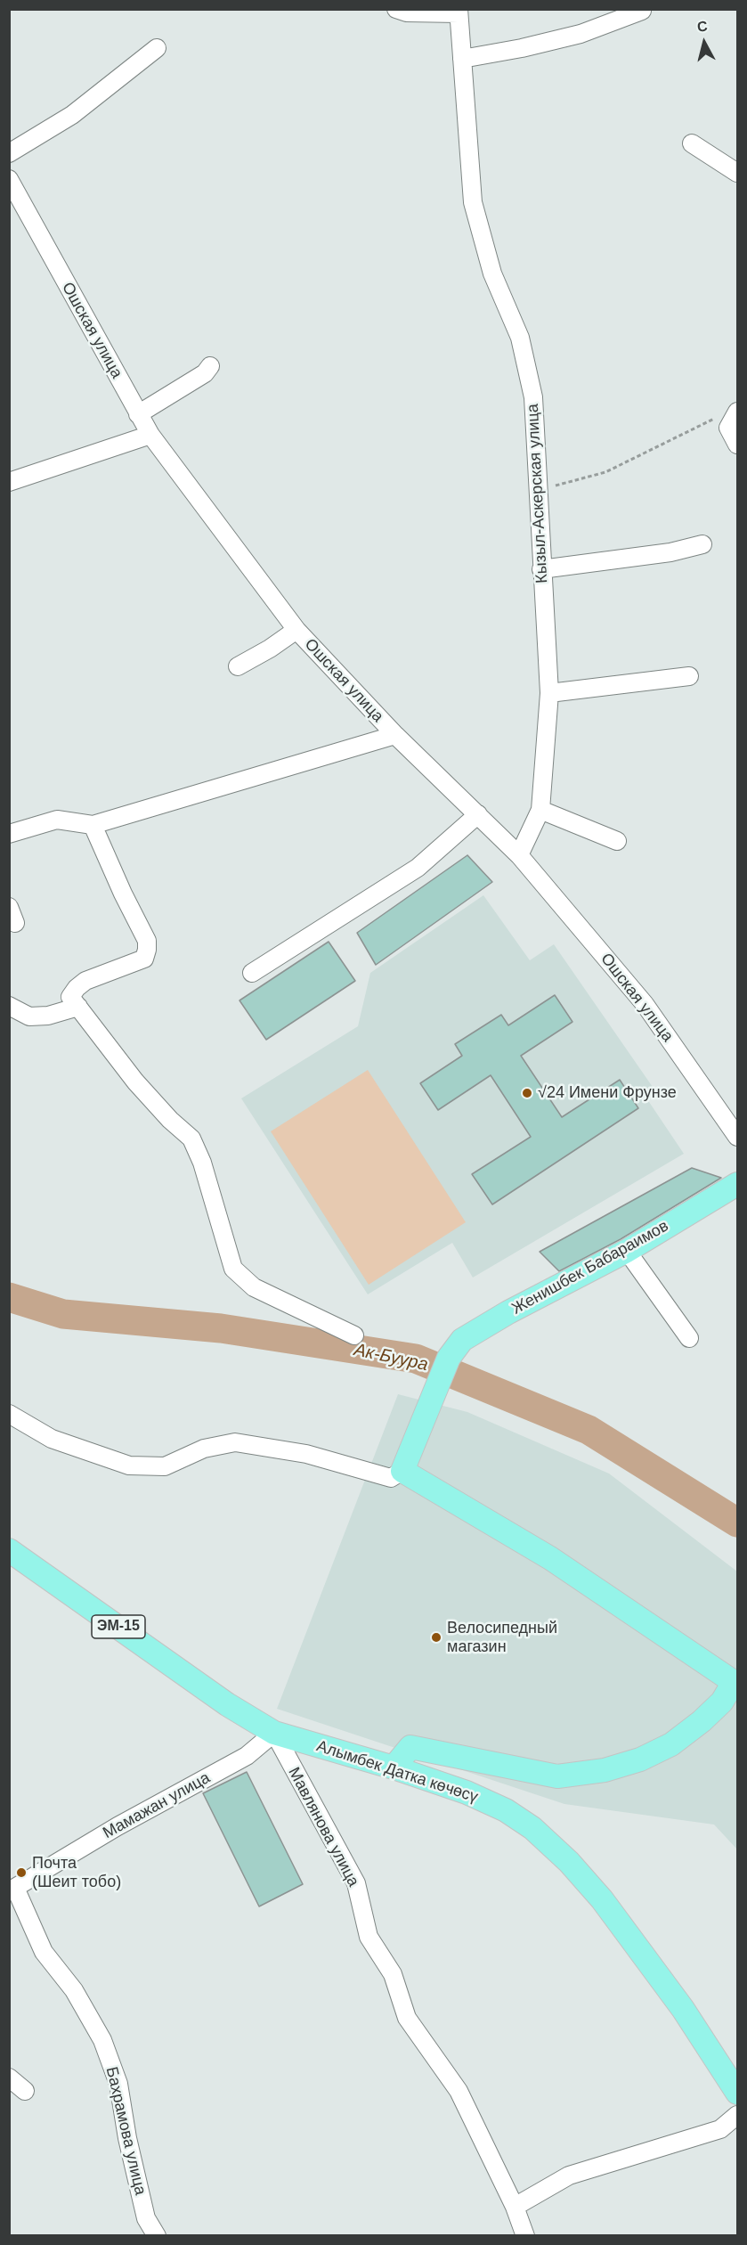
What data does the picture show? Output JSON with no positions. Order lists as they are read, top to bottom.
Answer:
{
  "streets": {
    "main road": ["Женишбек Бабараимов", "ЭМ-15", "Алымбек Датка көчөсү"],
    "street": [
      "Ошская улица",
      "Кызыл-Аскерская улица",
      "Мамажан улица",
      "Мавлянова улица",
      "Бахрамова улица"
    ]
  },
  "crossings": [
    ["Ошская улица", "Кызыл-Аскерская улица"],
    ["Алымбек Датка көчөсү", "Мамажан улица"],
    ["Алымбек Датка көчөсү", "Мавлянова улица"],
    ["Мамажан улица", "Мавлянова улица"],
    ["Мамажан улица", "Бахрамова улица"]
  ],
  "water": ["Ак-Буура"],
  "places": ["√24 Имени Фрунзе", "Велосипедный магазин", "Почта (Шеит тобо)"],
  "north": "top"
}
